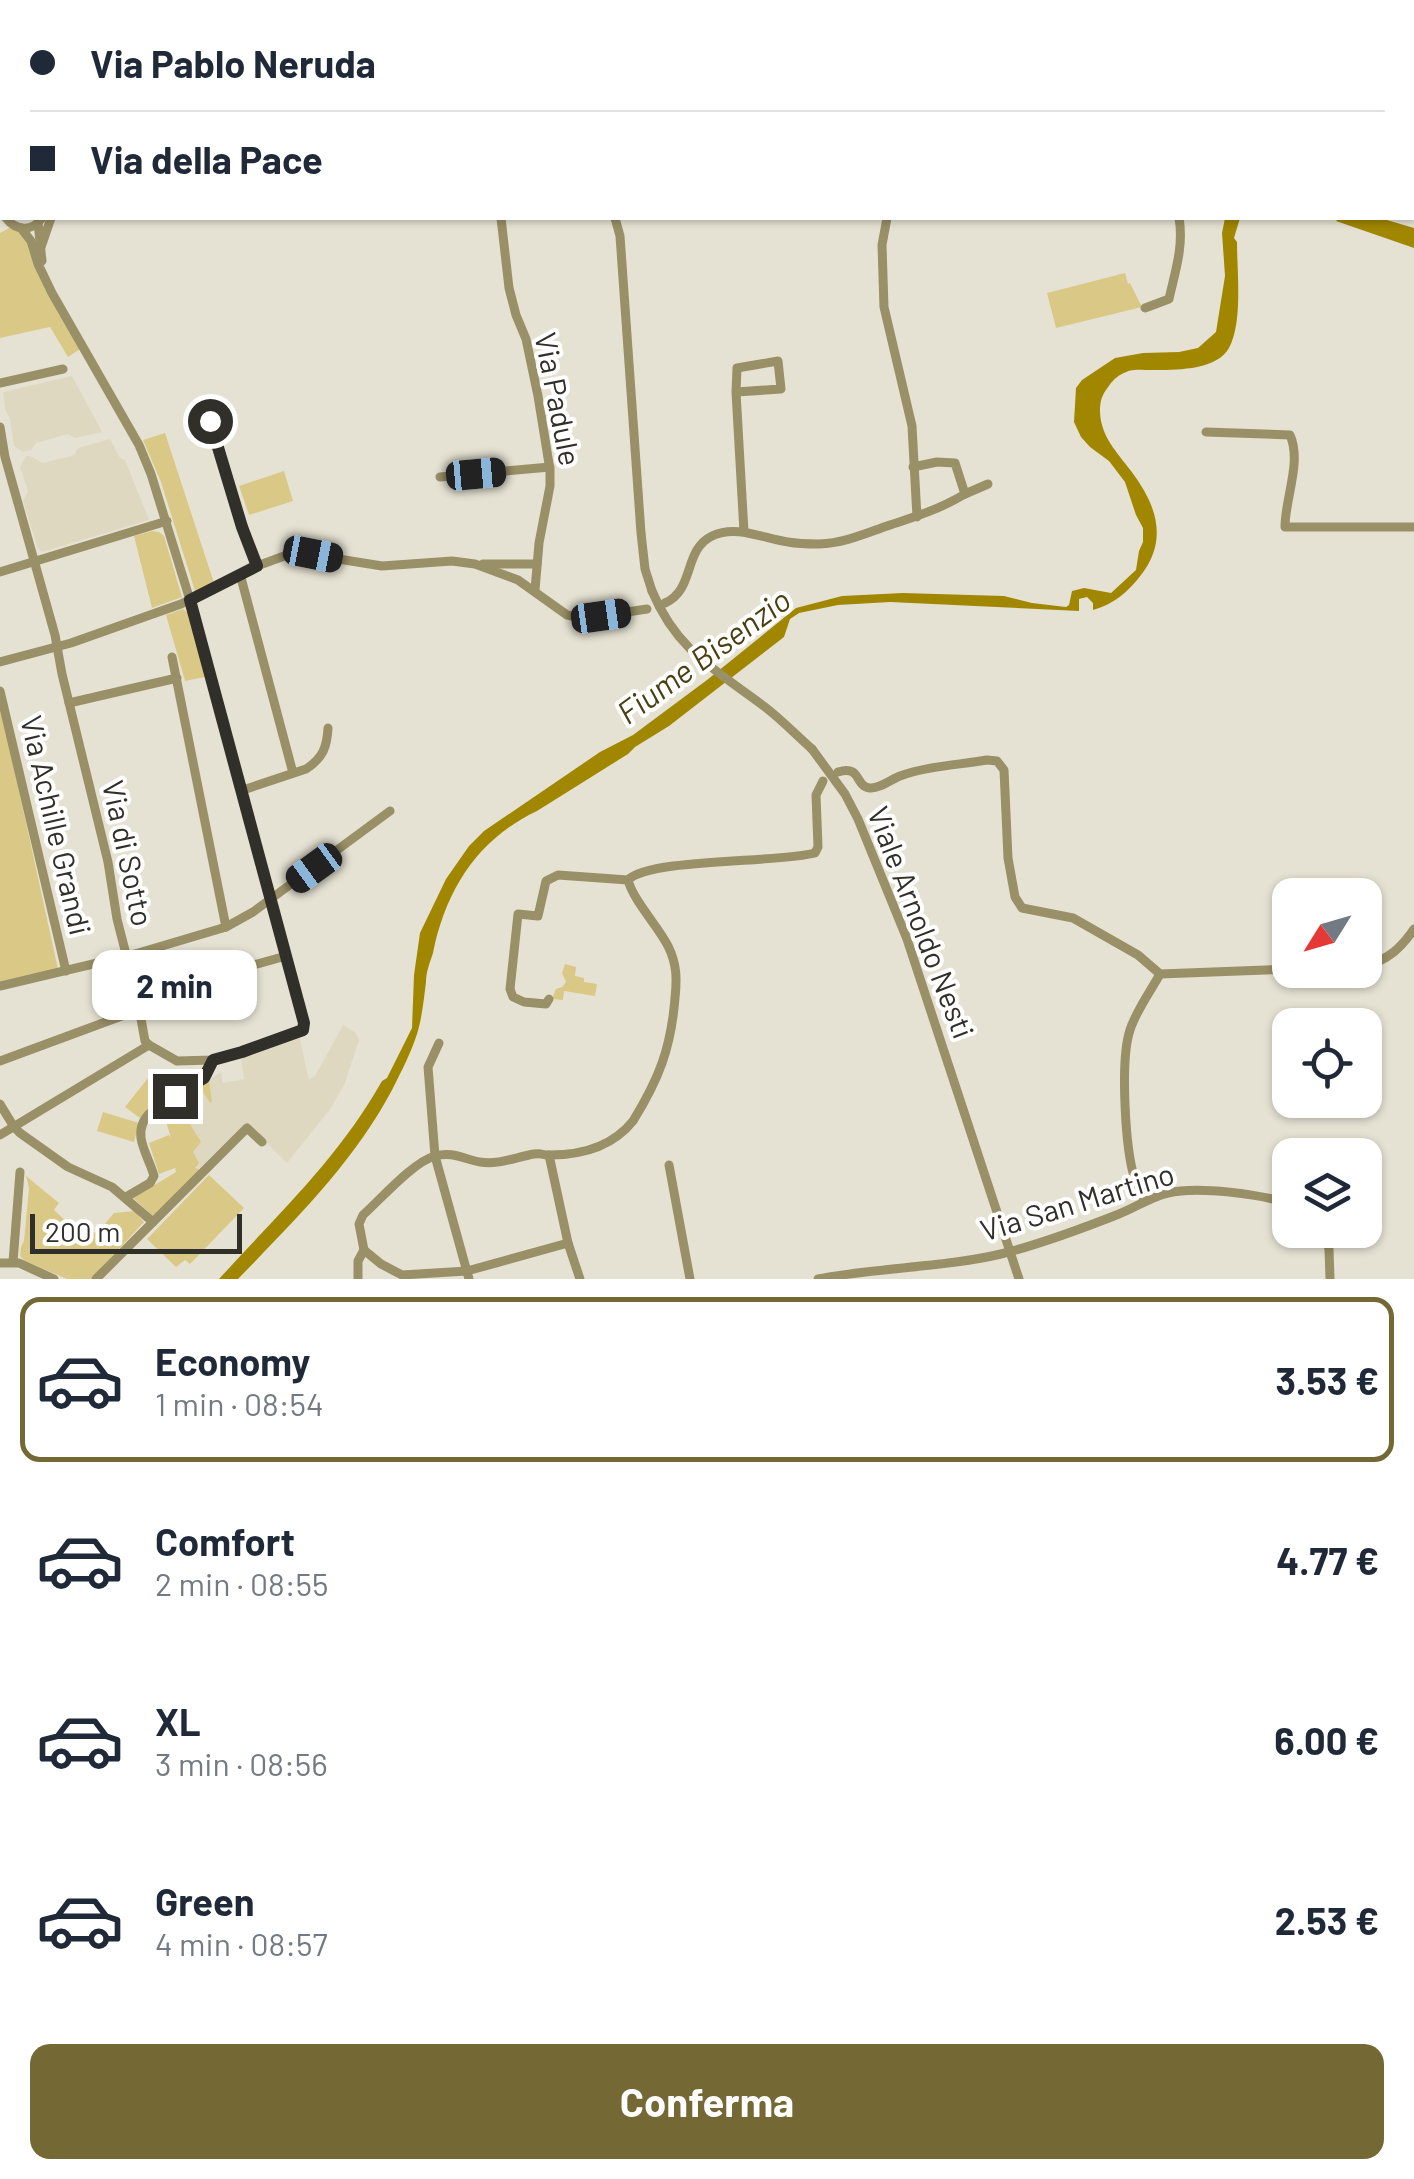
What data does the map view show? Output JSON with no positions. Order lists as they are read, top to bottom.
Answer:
{
  "streets": {
    "street": [
      "Via Padule",
      "Via Achille Grandi",
      "Via di Sotto",
      "Viale Arnoldo Nesti",
      "Via San Martino"
    ]
  },
  "crossings": [
    ["Viale Arnoldo Nesti", "Via San Martino"]
  ],
  "water": ["Fiume Bisenzio"],
  "scale_bar": "200 m",
  "north": "bottom left",
  "page": {
    "banner": ["Via Pablo Neruda", "Via della Pace"],
    "bubble": "2 min",
    "scale": "200 m",
    "list": [
      {
        "name": "Economy",
        "note": "1 min · 08:54",
        "value": "3.53 €"
      },
      {
        "name": "Comfort",
        "note": "2 min · 08:55",
        "value": "4.77 €"
      },
      {
        "name": "XL",
        "note": "3 min · 08:56",
        "value": "6.00 €"
      },
      {
        "name": "Green",
        "note": "4 min · 08:57",
        "value": "2.53 €"
      }
    ],
    "buttons": "Conferma"
  }
}
